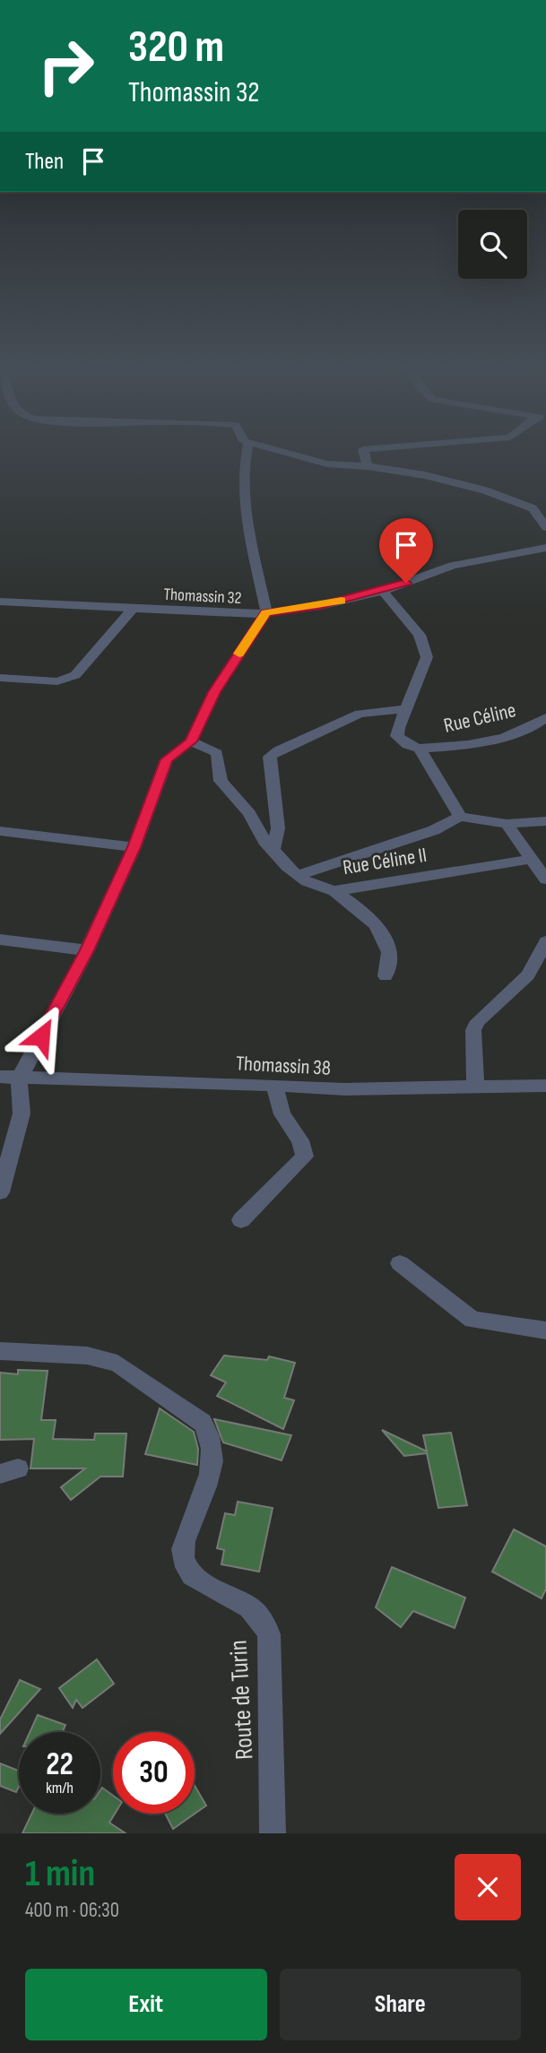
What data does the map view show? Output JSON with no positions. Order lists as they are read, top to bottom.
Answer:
{
  "streets": {
    "street": [
      "Thomassin 32",
      "Rue Céline",
      "Rue Céline II",
      "Thomassin 38",
      "Route de Turin"
    ]
  },
  "crossings": [
    ["Thomassin 32", "Rue Céline"]
  ],
  "page": {
    "turn": ["320 m", "Thomassin 32"],
    "then": "Then",
    "speed": "22 km/h",
    "limit": "30",
    "heading": ["1 min", "400 m · 06:30"],
    "buttons": ["Exit", "Share"]
  }
}
